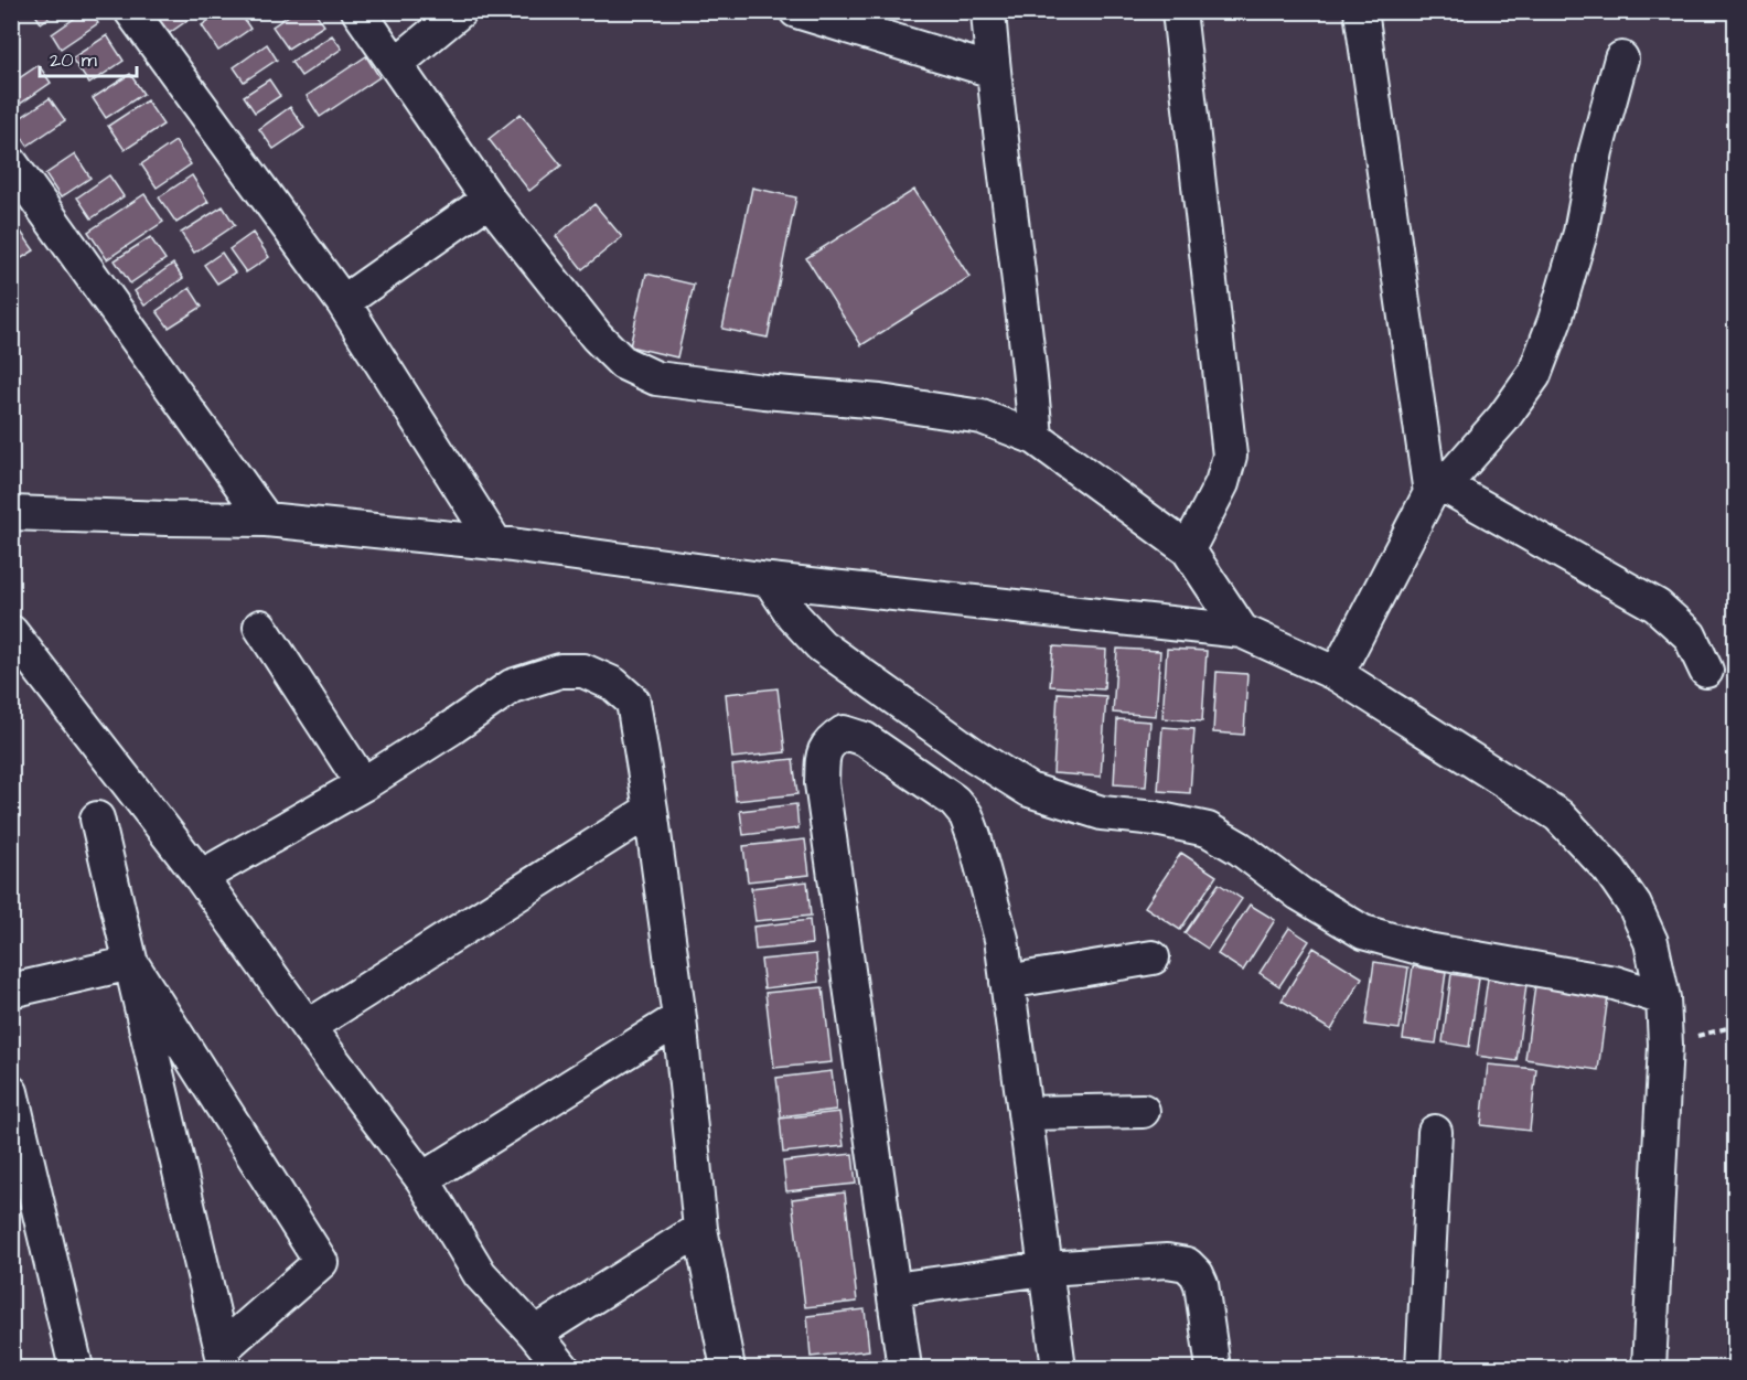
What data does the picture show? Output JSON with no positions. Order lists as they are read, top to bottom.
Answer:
{
  "scale_bar": "20 m"
}
